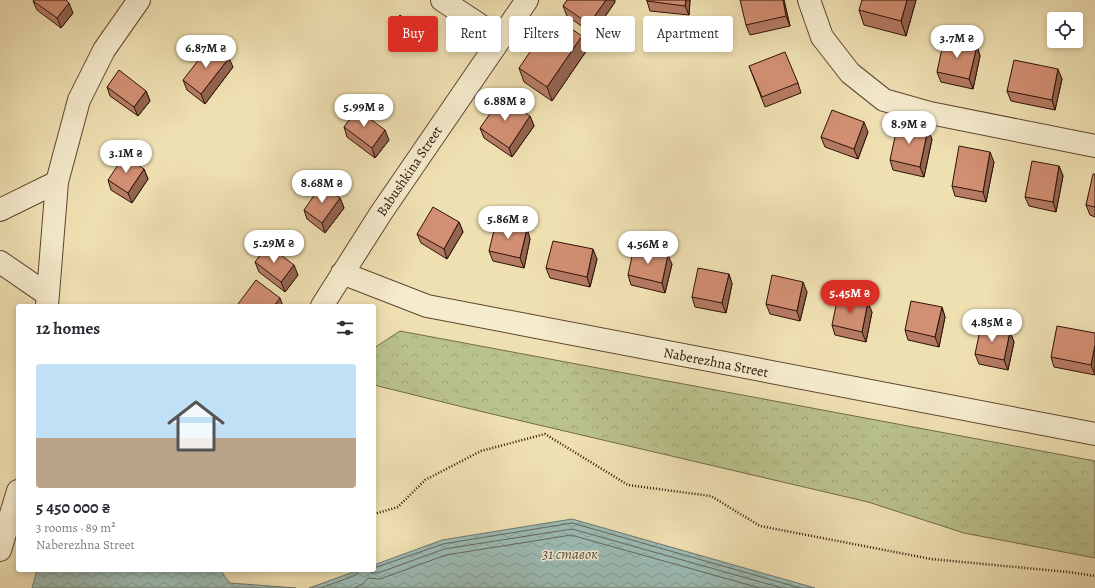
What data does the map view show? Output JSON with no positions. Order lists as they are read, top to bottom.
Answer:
{
  "streets": {
    "street": ["Babushkina Street", "Naberezhna Street"]
  },
  "crossings": [
    ["Babushkina Street", "Naberezhna Street"]
  ],
  "water": ["31 ставок"],
  "page": {
    "chip": [
      "Buy",
      "Rent",
      "Filters",
      "New",
      "Apartment"
    ],
    "price": [
      "3.7M ₴",
      "6.87M ₴",
      "6.88M ₴",
      "5.99M ₴",
      "8.9M ₴",
      "3.1M ₴",
      "8.68M ₴",
      "5.86M ₴",
      "5.29M ₴",
      "4.56M ₴",
      "5.45M ₴",
      "4.85M ₴"
    ],
    "heading": "12 homes",
    "list": [
      {
        "name": "5 450 000 ₴",
        "note": "3 rooms · 89 m² · Naberezhna Street"
      }
    ]
  }
}
